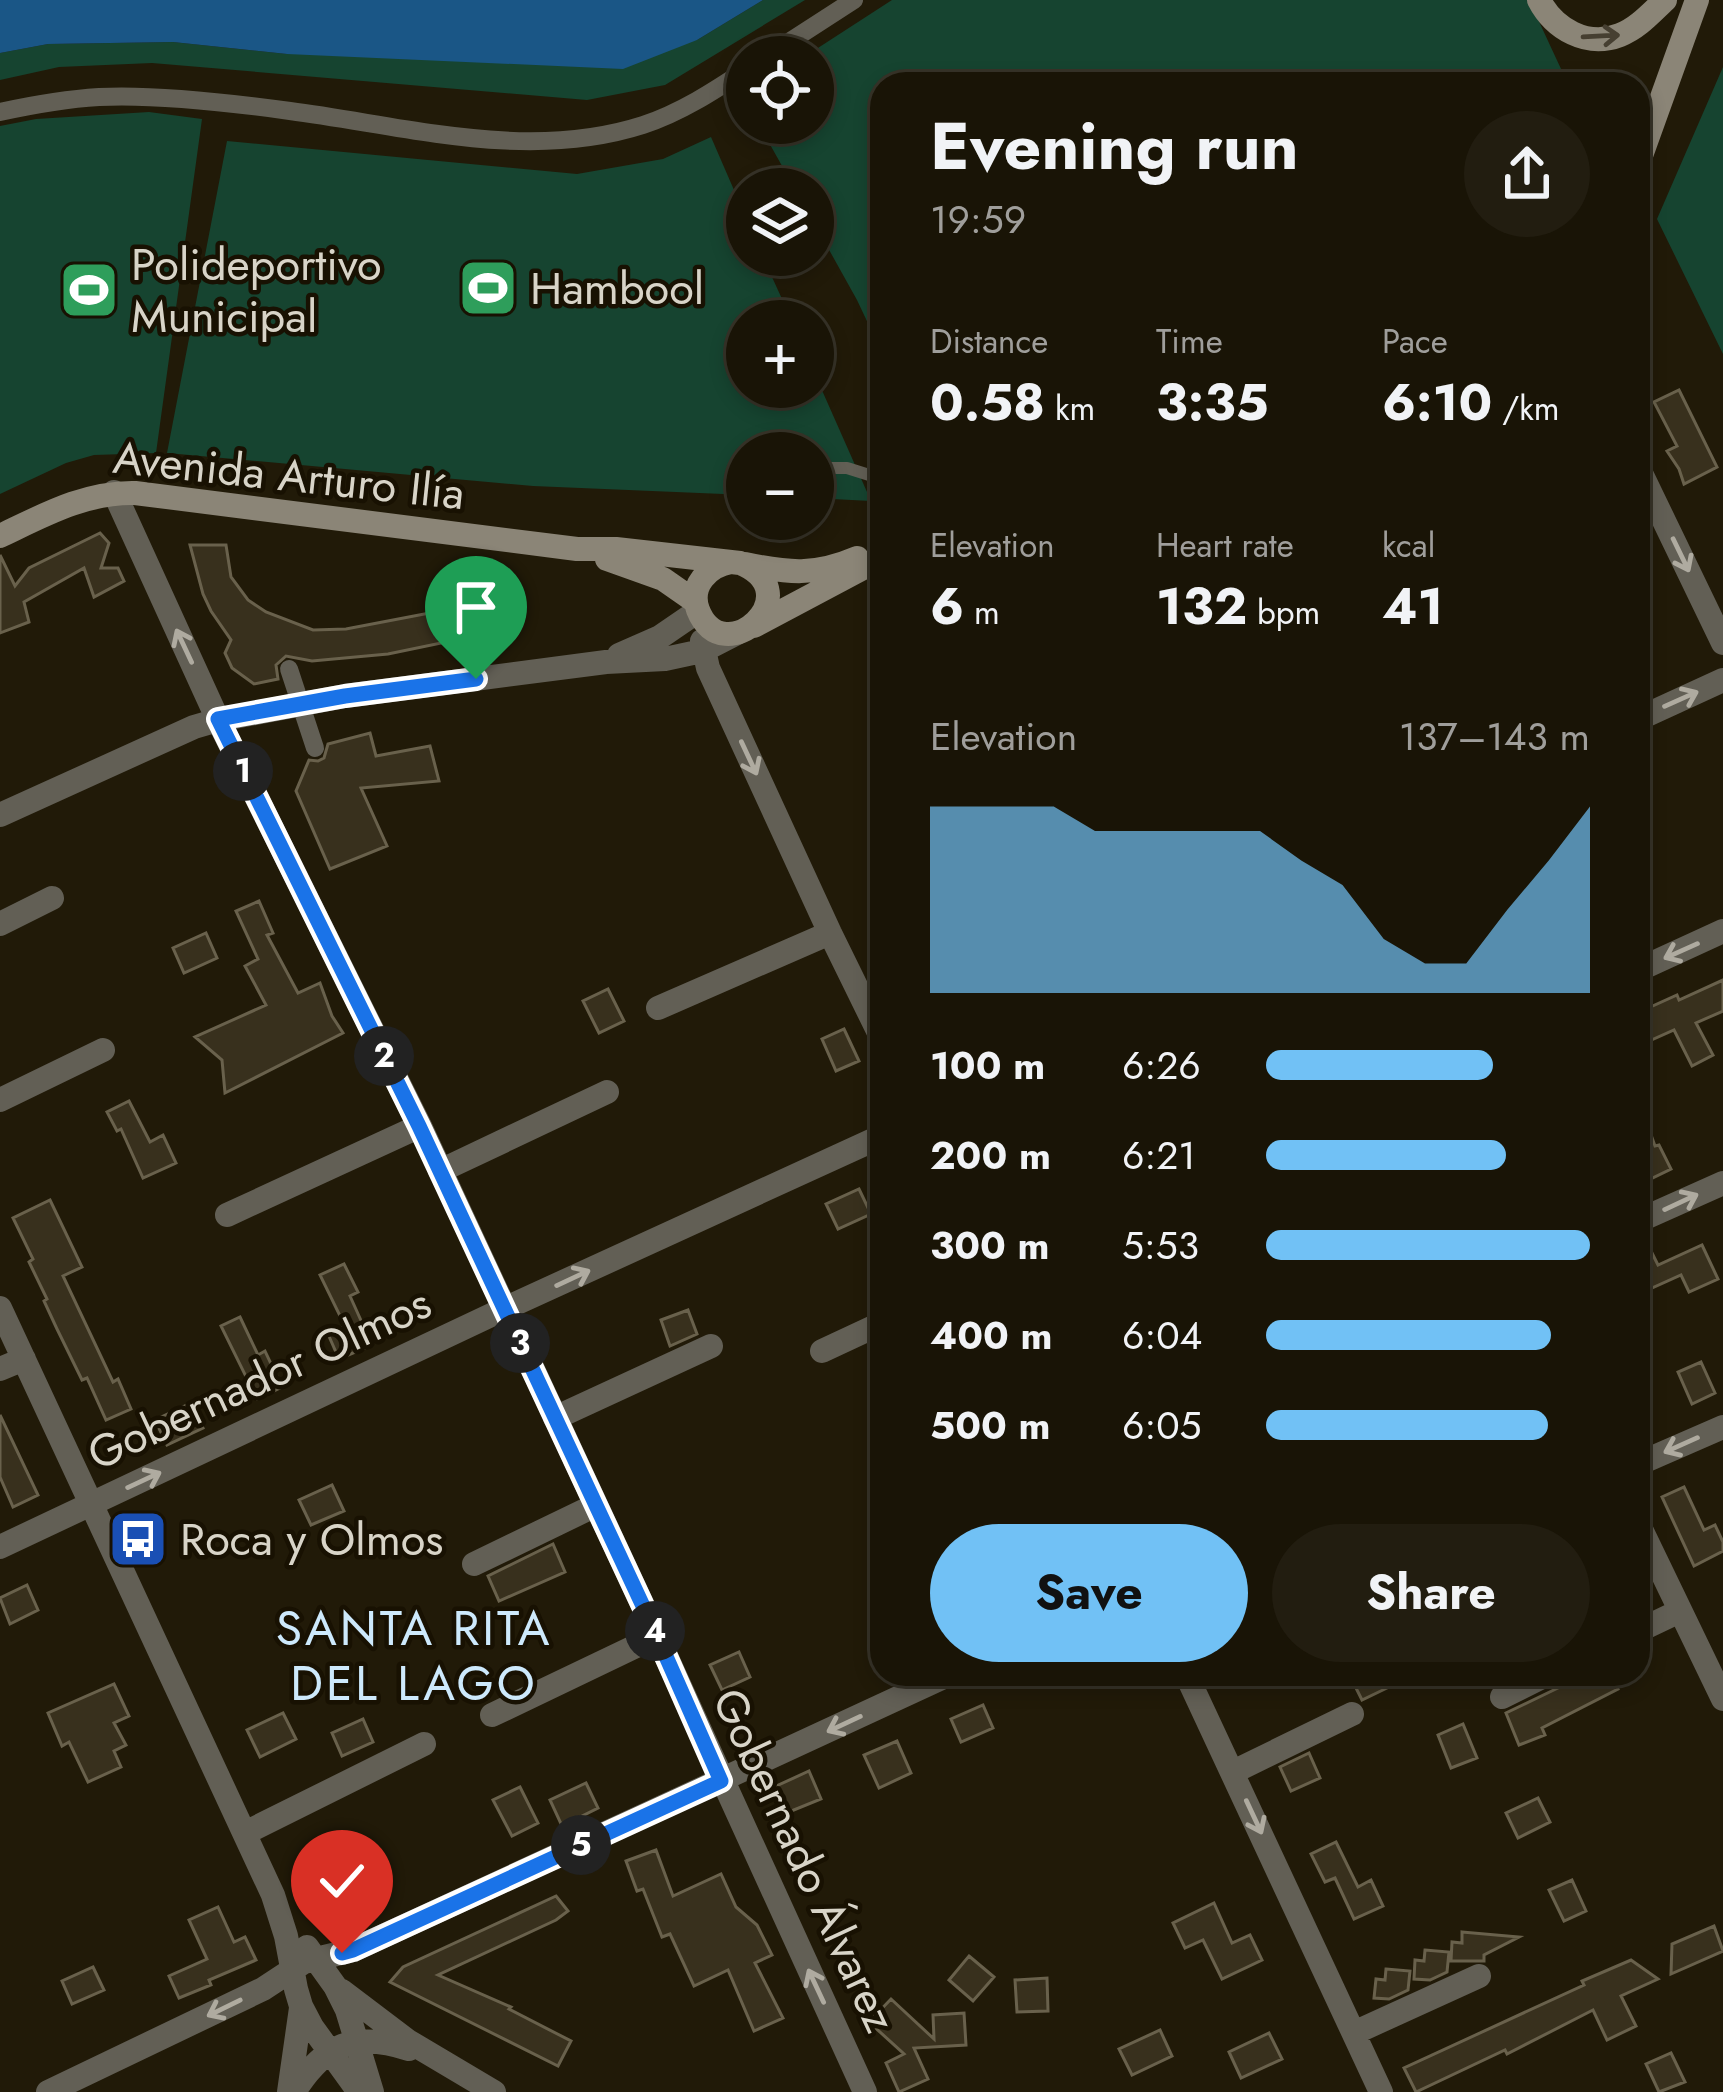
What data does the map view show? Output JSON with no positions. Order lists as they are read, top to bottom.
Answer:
{
  "streets": {
    "main road": ["Avenida Arturo Ilía"],
    "street": ["Gobernador Olmos", "Gobernado Álvarez"]
  },
  "crossings": [
    ["Avenida Arturo Ilía", "Gobernado Álvarez"],
    ["Gobernador Olmos", "Gobernado Álvarez"]
  ],
  "districts": ["SANTA RITA DEL LAGO"],
  "places": {
    "sports": ["Hambool", "Polideportivo Municipal"],
    "bus stop": ["Roca y Olmos"]
  },
  "page": {
    "map_buttons": ["+", "−"],
    "heading": ["Evening run", "19:59"],
    "stats": [
      ["Distance", "0.58 km"],
      ["Time", "3:35"],
      ["Pace", "6:10 /km"],
      ["Elevation", "6 m"],
      ["Heart rate", "132 bpm"],
      ["kcal", "41"]
    ],
    "chart": ["Elevation", "137–143 m"],
    "pins": [
      "1",
      "2",
      "3",
      "4",
      "5"
    ],
    "list": [
      {
        "name": "100 m",
        "note": "6:26"
      },
      {
        "name": "200 m",
        "note": "6:21"
      },
      {
        "name": "300 m",
        "note": "5:53"
      },
      {
        "name": "400 m",
        "note": "6:04"
      },
      {
        "name": "500 m",
        "note": "6:05"
      }
    ],
    "buttons": ["Save", "Share"]
  }
}
